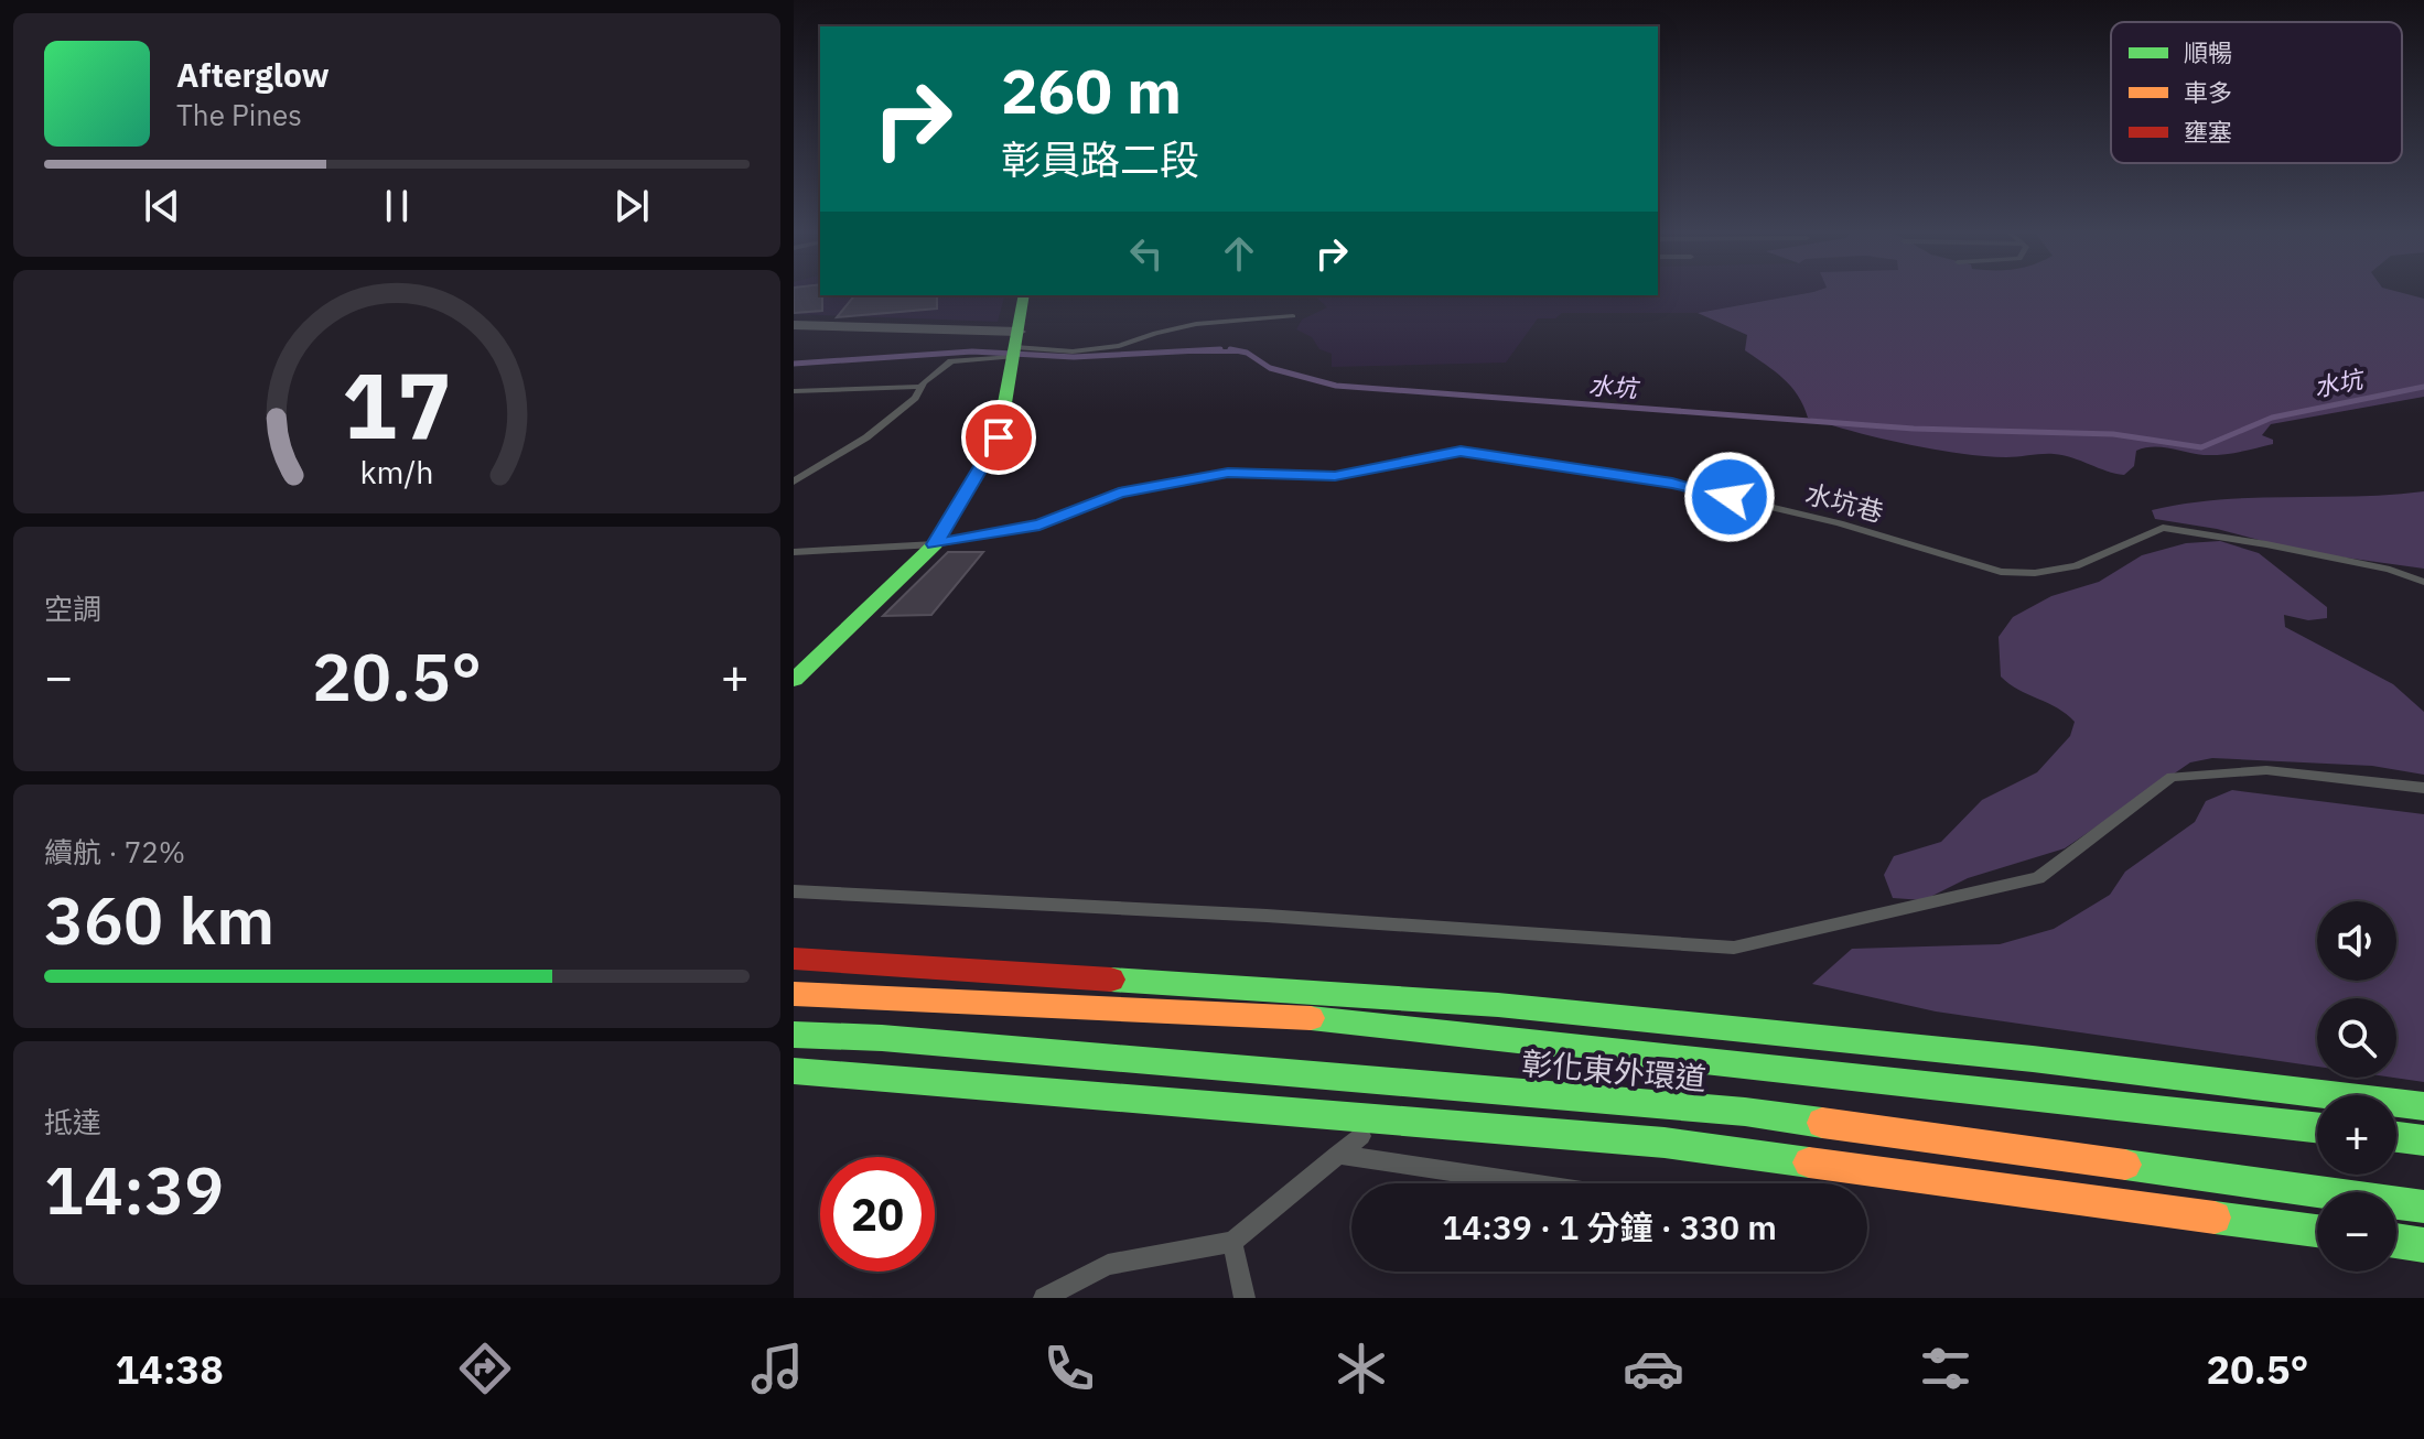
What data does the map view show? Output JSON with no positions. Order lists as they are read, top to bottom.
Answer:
{
  "streets": {
    "main road": ["彰化東外環道"],
    "lane": ["水坑巷"]
  },
  "water": ["水坑"],
  "legend": ["順暢", "車多", "壅塞"],
  "page": {
    "turn": ["260 m", "彰員路二段"],
    "song": ["Afterglow", "The Pines"],
    "tile": [
      "空調",
      ["續航 · 72%", "360 km"],
      ["抵達", "14:39"]
    ],
    "heat": ["−", "20.5°", "+"],
    "map_buttons": ["+", "−"],
    "limit": "20",
    "trip": "14:39 · 1 分鐘 · 330 m",
    "tabs": ["14:38", "20.5°"],
    "gauge": ["17", "km/h"]
  }
}
